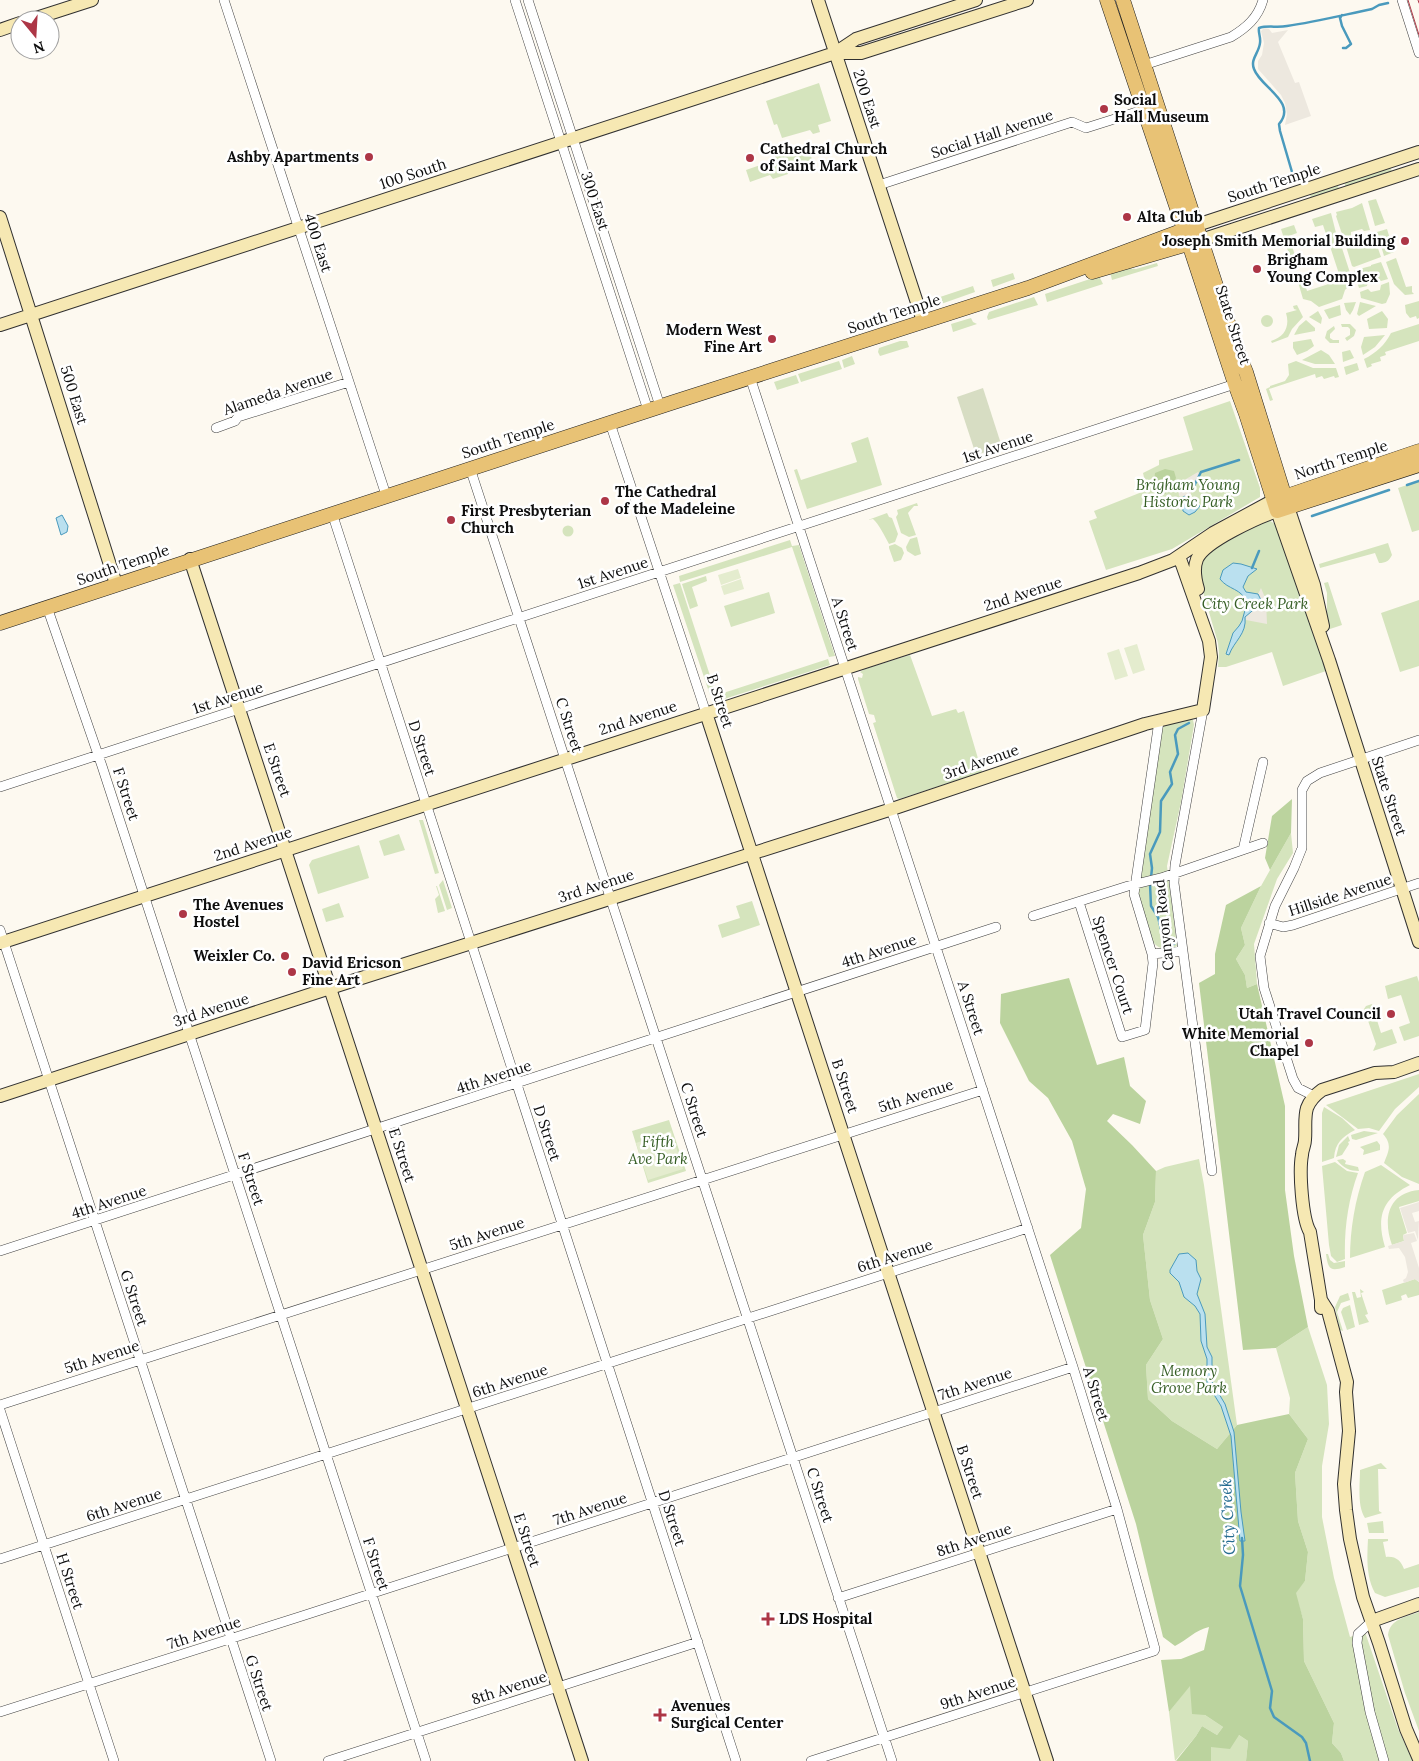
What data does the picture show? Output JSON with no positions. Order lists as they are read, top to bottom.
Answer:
{
  "streets": {
    "main road": ["South Temple", "State Street", "North Temple"],
    "street": [
      "200 East",
      "Social Hall Avenue",
      "100 South",
      "300 East",
      "400 East",
      "Alameda Avenue",
      "500 East",
      "1st Avenue",
      "2nd Avenue",
      "A Street",
      "B Street",
      "C Street",
      "D Street",
      "3rd Avenue",
      "E Street",
      "F Street",
      "Hillside Avenue",
      "Canyon Road",
      "4th Avenue",
      "Spencer Court",
      "5th Avenue",
      "6th Avenue",
      "G Street",
      "7th Avenue",
      "8th Avenue",
      "H Street",
      "9th Avenue"
    ]
  },
  "crossings": [
    ["200 East", "Social Hall Avenue"],
    ["200 East", "100 South"],
    ["200 East", "South Temple"],
    ["Social Hall Avenue", "State Street"],
    ["100 South", "300 East"],
    ["100 South", "400 East"],
    ["100 South", "500 East"],
    ["South Temple", "300 East"],
    ["South Temple", "400 East"],
    ["South Temple", "State Street"],
    ["South Temple", "500 East"],
    ["South Temple", "A Street"],
    ["South Temple", "B Street"],
    ["South Temple", "C Street"],
    ["South Temple", "D Street"],
    ["South Temple", "E Street"],
    ["South Temple", "F Street"],
    ["400 East", "Alameda Avenue"],
    ["State Street", "1st Avenue"],
    ["State Street", "North Temple"],
    ["State Street", "2nd Avenue"],
    ["State Street", "Hillside Avenue"],
    ["State Street", "Canyon Road"],
    ["1st Avenue", "A Street"],
    ["1st Avenue", "B Street"],
    ["1st Avenue", "C Street"],
    ["1st Avenue", "D Street"],
    ["1st Avenue", "E Street"],
    ["1st Avenue", "F Street"],
    ["North Temple", "2nd Avenue"],
    ["North Temple", "Canyon Road"],
    ["2nd Avenue", "A Street"],
    ["2nd Avenue", "B Street"],
    ["2nd Avenue", "C Street"],
    ["2nd Avenue", "D Street"],
    ["2nd Avenue", "E Street"],
    ["2nd Avenue", "F Street"],
    ["2nd Avenue", "Canyon Road"],
    ["2nd Avenue", "G Street"],
    ["A Street", "3rd Avenue"],
    ["A Street", "4th Avenue"],
    ["A Street", "5th Avenue"],
    ["A Street", "6th Avenue"],
    ["A Street", "7th Avenue"],
    ["A Street", "8th Avenue"],
    ["A Street", "9th Avenue"],
    ["B Street", "3rd Avenue"],
    ["B Street", "4th Avenue"],
    ["B Street", "5th Avenue"],
    ["B Street", "6th Avenue"],
    ["B Street", "7th Avenue"],
    ["B Street", "8th Avenue"],
    ["B Street", "9th Avenue"],
    ["C Street", "3rd Avenue"],
    ["C Street", "4th Avenue"],
    ["C Street", "5th Avenue"],
    ["C Street", "6th Avenue"],
    ["C Street", "7th Avenue"],
    ["C Street", "8th Avenue"],
    ["C Street", "9th Avenue"],
    ["D Street", "3rd Avenue"],
    ["D Street", "4th Avenue"],
    ["D Street", "5th Avenue"],
    ["D Street", "6th Avenue"],
    ["D Street", "7th Avenue"],
    ["D Street", "8th Avenue"],
    ["3rd Avenue", "E Street"],
    ["3rd Avenue", "F Street"],
    ["3rd Avenue", "Canyon Road"],
    ["3rd Avenue", "G Street"],
    ["E Street", "4th Avenue"],
    ["E Street", "5th Avenue"],
    ["E Street", "6th Avenue"],
    ["E Street", "7th Avenue"],
    ["E Street", "8th Avenue"],
    ["F Street", "4th Avenue"],
    ["F Street", "5th Avenue"],
    ["F Street", "6th Avenue"],
    ["F Street", "7th Avenue"],
    ["F Street", "8th Avenue"],
    ["Canyon Road", "Spencer Court"],
    ["4th Avenue", "G Street"],
    ["5th Avenue", "G Street"],
    ["6th Avenue", "G Street"],
    ["6th Avenue", "H Street"],
    ["G Street", "7th Avenue"],
    ["7th Avenue", "H Street"]
  ],
  "water": ["City Creek"],
  "parks": [
    "Brigham Young Historic Park",
    "City Creek Park",
    "Fifth Ave Park",
    "Memory Grove Park"
  ],
  "places": {
    "other": [
      "Social Hall Museum",
      "Ashby Apartments",
      "Cathedral Church of Saint Mark",
      "Alta Club",
      "Joseph Smith Memorial Building",
      "Brigham Young Complex",
      "Modern West Fine Art",
      "The Cathedral of the Madeleine",
      "First Presbyterian Church",
      "The Avenues Hostel",
      "Weixler Co.",
      "David Ericson Fine Art",
      "Utah Travel Council",
      "White Memorial Chapel"
    ],
    "health": ["LDS Hospital", "Avenues Surgical Center"]
  },
  "north": "bottom"
}
